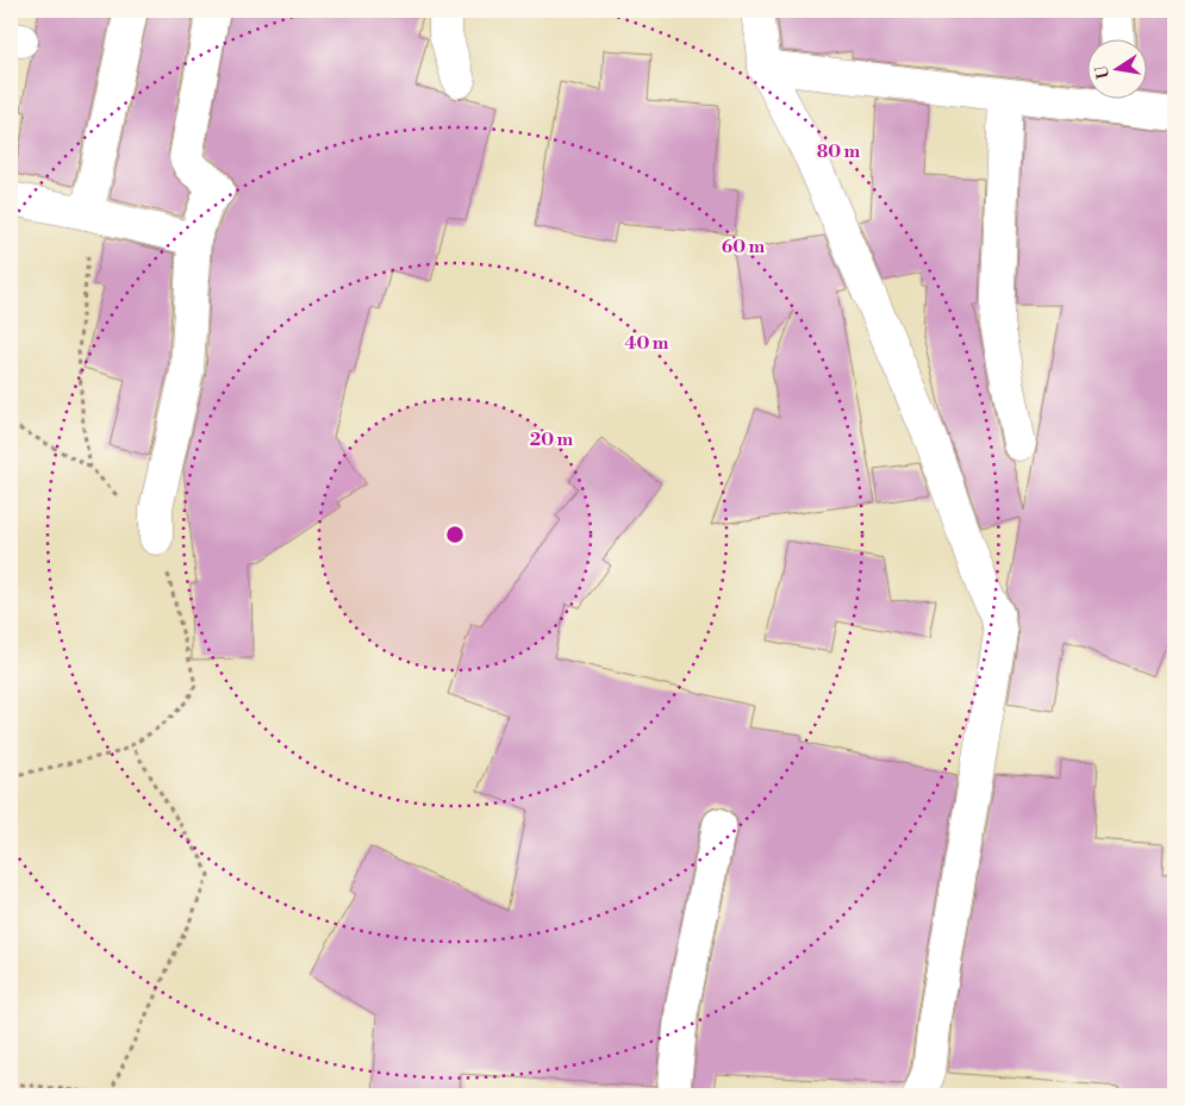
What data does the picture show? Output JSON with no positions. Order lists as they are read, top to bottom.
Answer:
{
  "north": "left",
  "rings": [
    "80 m",
    "60 m",
    "40 m",
    "20 m"
  ]
}
